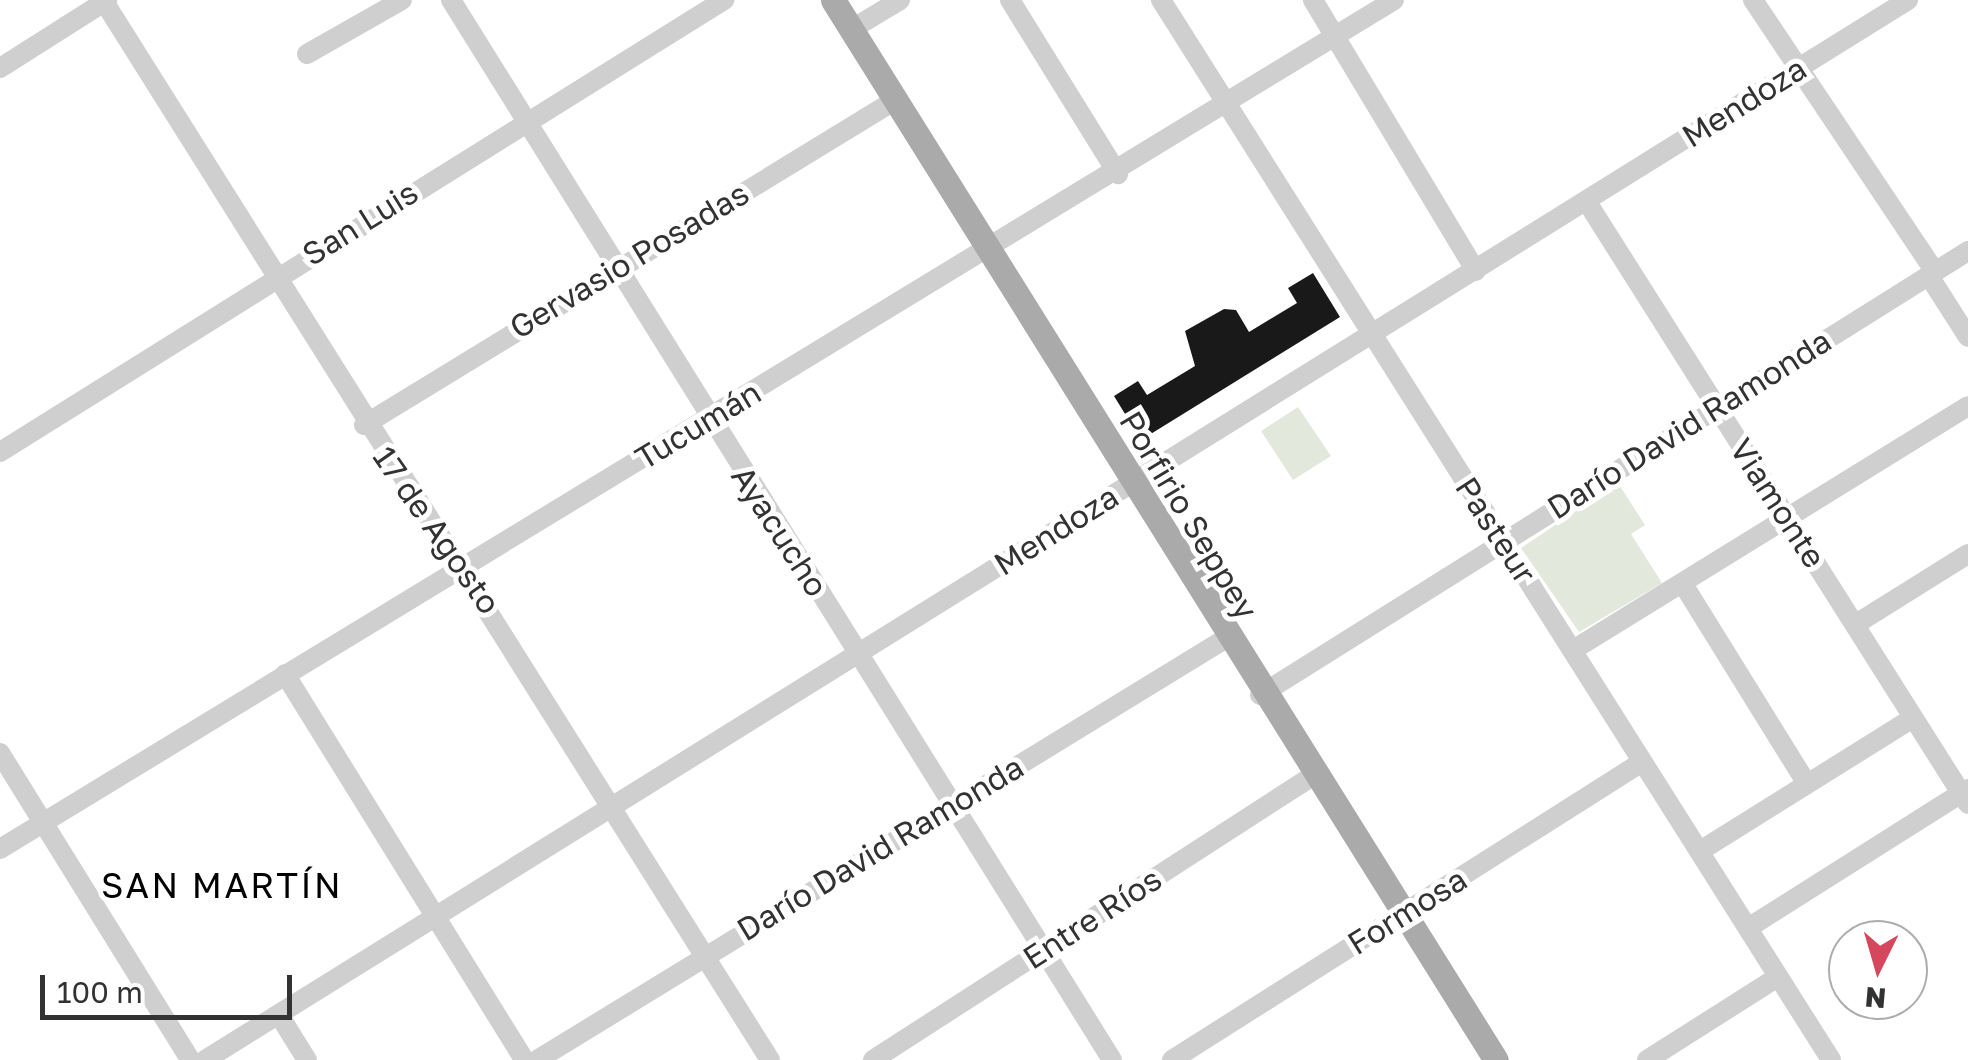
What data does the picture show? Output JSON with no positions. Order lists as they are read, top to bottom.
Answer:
{
  "streets": {
    "main road": ["Porfirio Seppey"],
    "street": [
      "Mendoza",
      "San Luis",
      "Gervasio Posadas",
      "Darío David Ramonda",
      "Tucumán",
      "Viamonte",
      "17 de Agosto",
      "Pasteur",
      "Ayacucho",
      "Formosa",
      "Entre Ríos"
    ]
  },
  "crossings": [
    ["Mendoza", "Viamonte"],
    ["Mendoza", "Porfirio Seppey"],
    ["Mendoza", "17 de Agosto"],
    ["Mendoza", "Pasteur"],
    ["Mendoza", "Ayacucho"],
    ["San Luis", "17 de Agosto"],
    ["San Luis", "Ayacucho"],
    ["Gervasio Posadas", "Porfirio Seppey"],
    ["Gervasio Posadas", "17 de Agosto"],
    ["Gervasio Posadas", "Ayacucho"],
    ["Darío David Ramonda", "Viamonte"],
    ["Darío David Ramonda", "Porfirio Seppey"],
    ["Darío David Ramonda", "17 de Agosto"],
    ["Darío David Ramonda", "Pasteur"],
    ["Darío David Ramonda", "Ayacucho"],
    ["Tucumán", "Porfirio Seppey"],
    ["Tucumán", "17 de Agosto"],
    ["Tucumán", "Pasteur"],
    ["Tucumán", "Ayacucho"],
    ["Porfirio Seppey", "Formosa"],
    ["Porfirio Seppey", "Entre Ríos"],
    ["Pasteur", "Formosa"],
    ["Ayacucho", "Entre Ríos"]
  ],
  "districts": ["SAN MARTÍN"],
  "scale_bar": "100 m",
  "north": "bottom"
}
